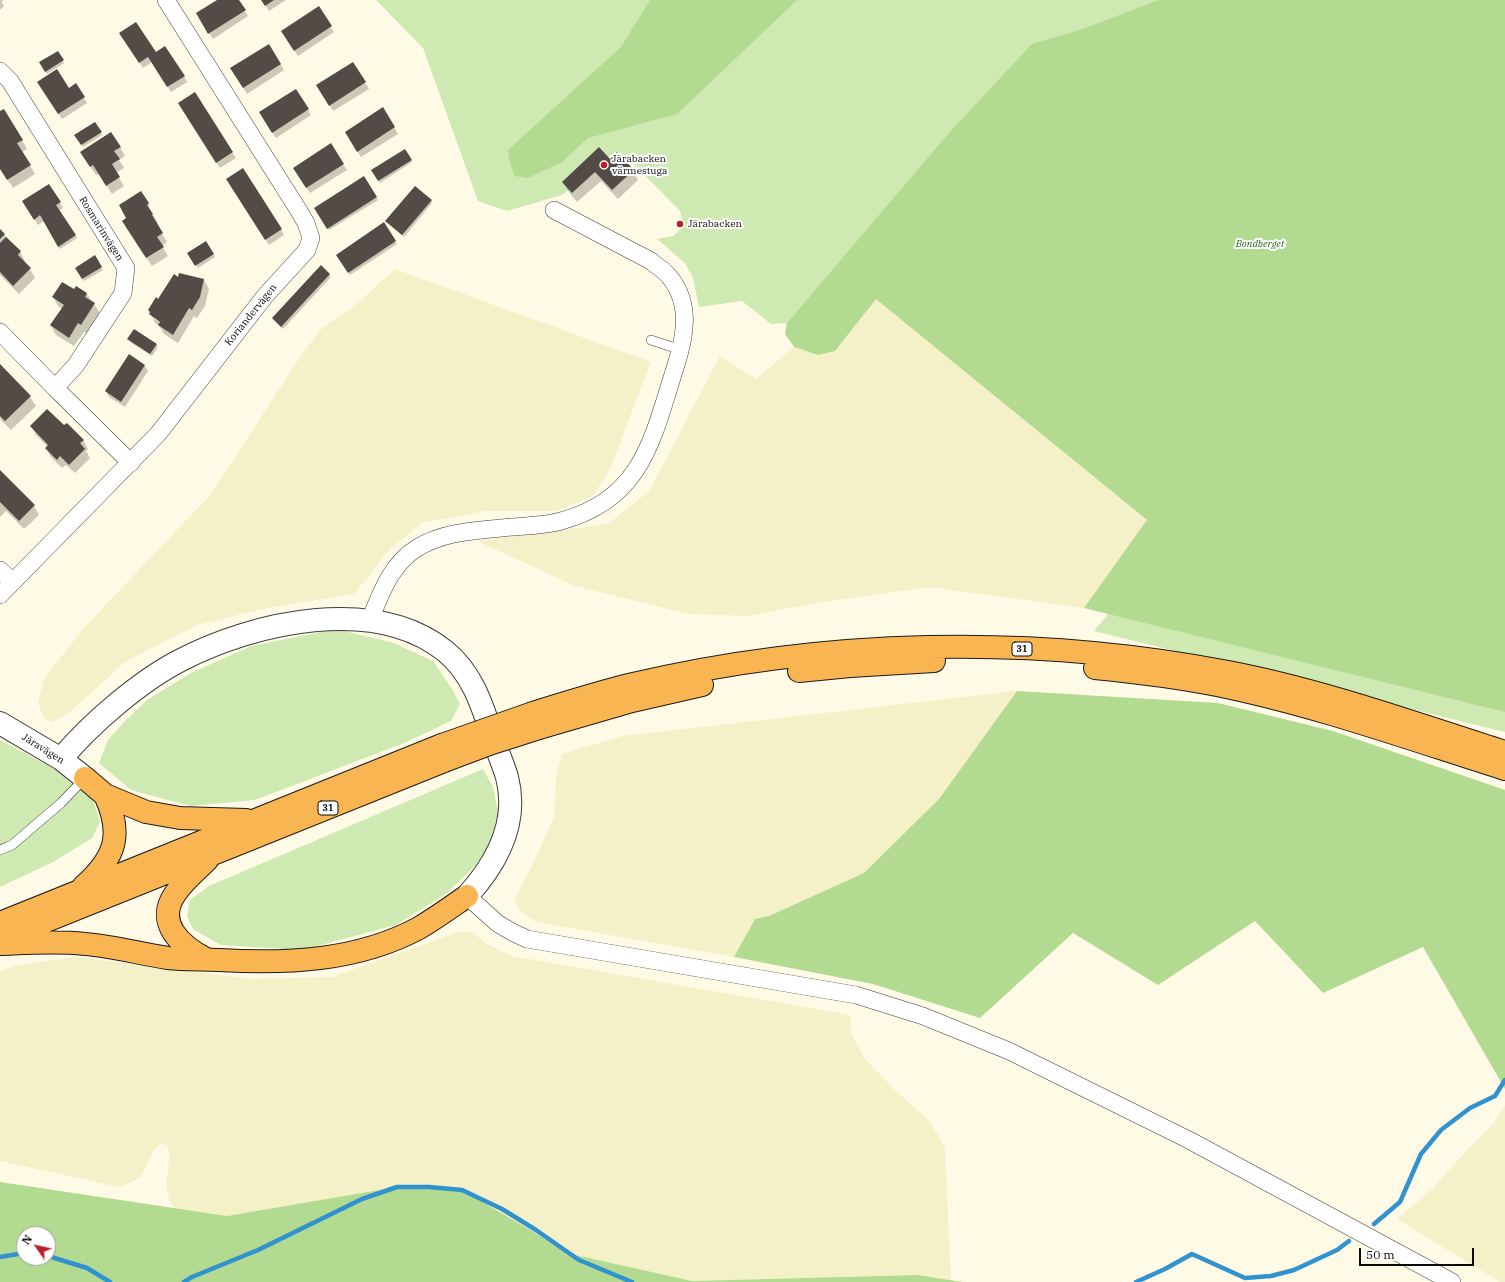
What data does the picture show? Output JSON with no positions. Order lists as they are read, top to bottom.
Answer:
{
  "streets": {
    "highway": ["31"],
    "street": ["Rosmarinvägen", "Koriandervägen", "Järavägen"]
  },
  "parks": ["Bondberget"],
  "places": ["Järabacken värmestuga", "Järabacken"],
  "scale_bar": "50 m",
  "north": "top left"
}
